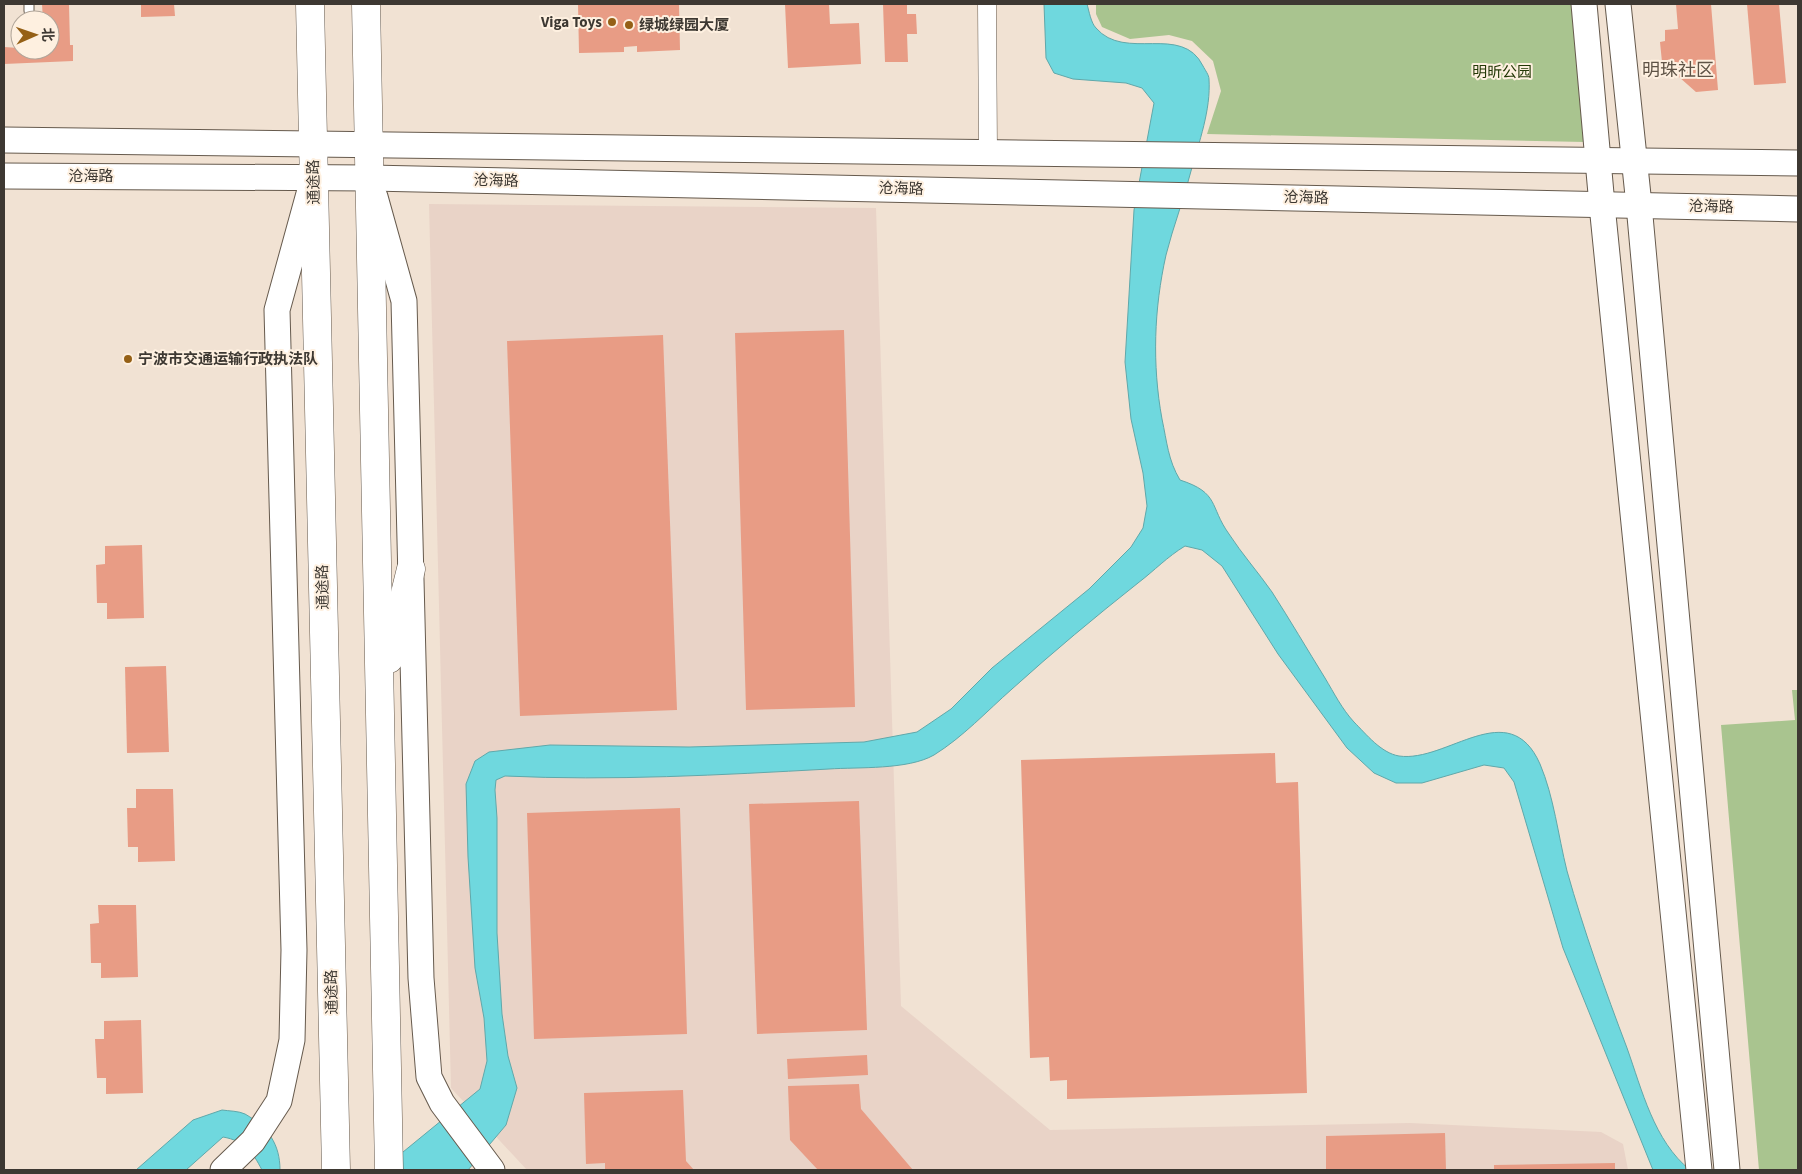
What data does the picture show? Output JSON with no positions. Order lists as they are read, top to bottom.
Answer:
{
  "streets": {
    "main road": ["沧海路", "通途路"]
  },
  "crossings": [
    ["沧海路", "通途路"]
  ],
  "districts": ["明珠社区"],
  "parks": ["明昕公园"],
  "places": ["Viga Toys", "绿城绿园大厦", "宁波市交通运输行政执法队"],
  "north": "right"
}
